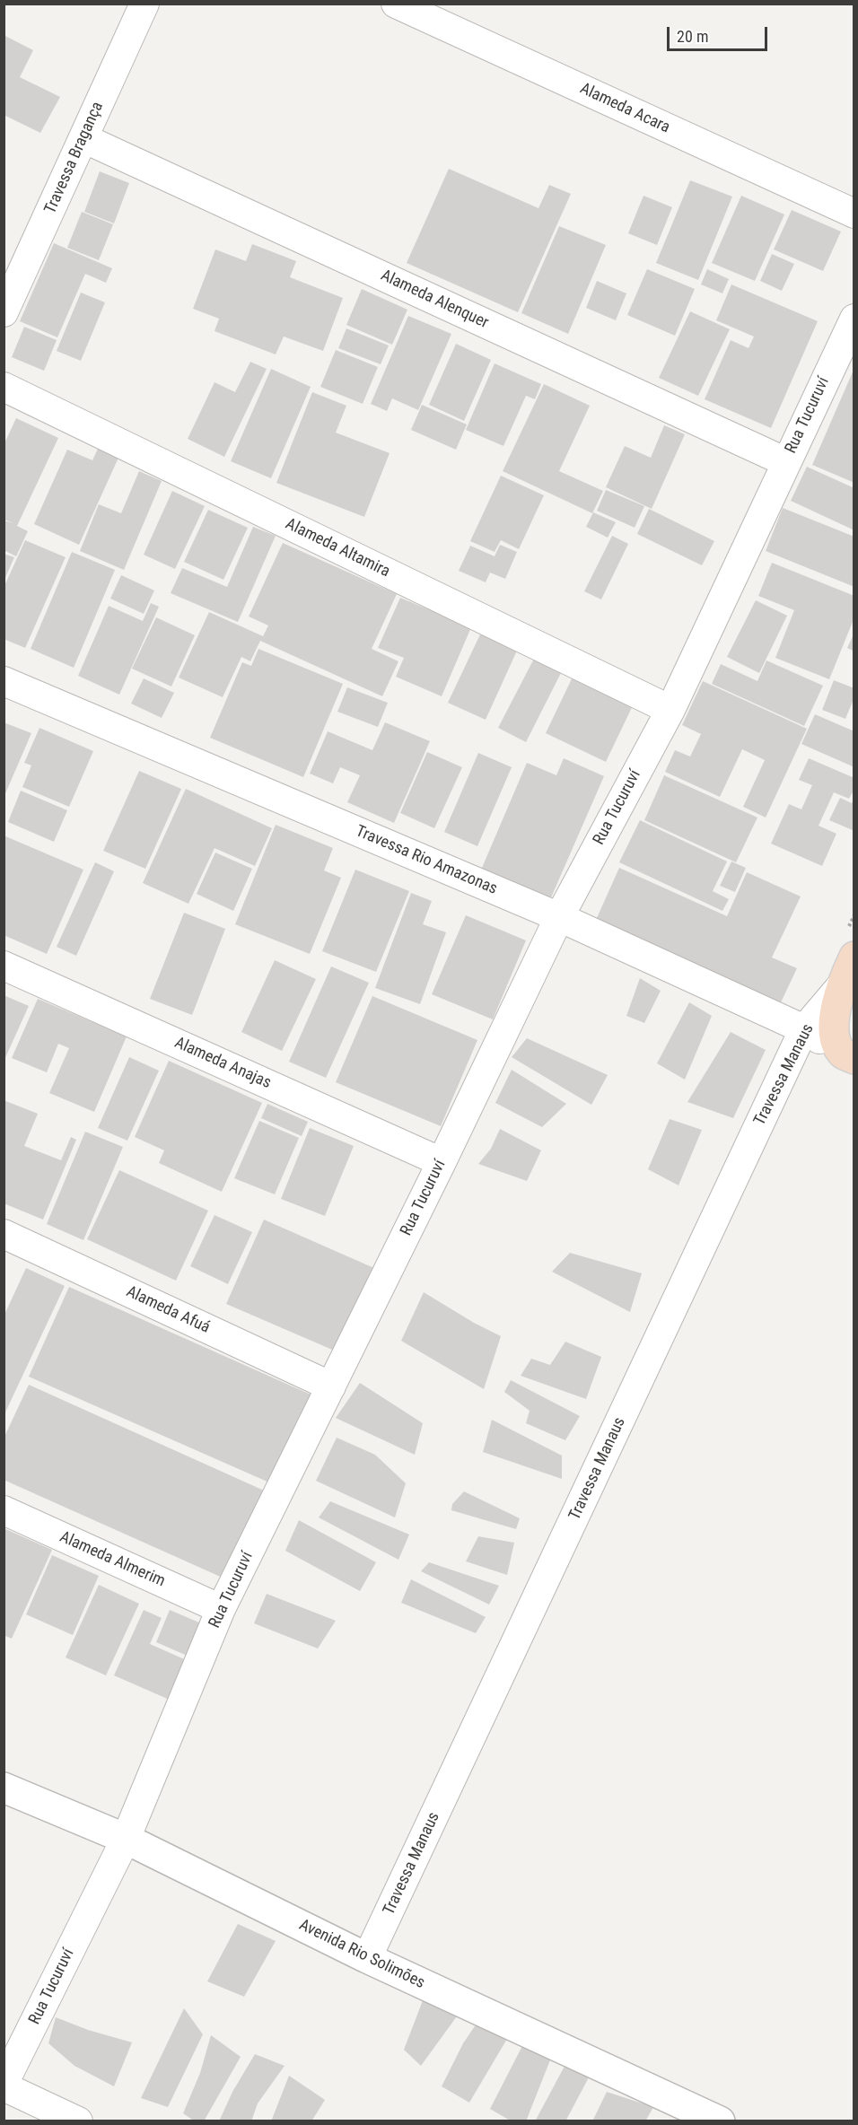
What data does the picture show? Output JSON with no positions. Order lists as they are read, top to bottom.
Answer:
{
  "streets": {
    "main road": ["Avenida Rio Solimões"],
    "street": [
      "Alameda Acara",
      "Travessa Bragança",
      "Alameda Alenquer",
      "Rua Tucuruví",
      "Alameda Altamira",
      "Travessa Rio Amazonas",
      "Alameda Anajas",
      "Travessa Manaus",
      "Alameda Afuá",
      "Alameda Almerim"
    ]
  },
  "crossings": [
    ["Travessa Bragança", "Alameda Alenquer"],
    ["Alameda Alenquer", "Rua Tucuruví"],
    ["Rua Tucuruví", "Alameda Altamira"],
    ["Rua Tucuruví", "Travessa Rio Amazonas"],
    ["Rua Tucuruví", "Alameda Anajas"],
    ["Rua Tucuruví", "Alameda Afuá"],
    ["Rua Tucuruví", "Alameda Almerim"],
    ["Rua Tucuruví", "Avenida Rio Solimões"],
    ["Travessa Rio Amazonas", "Travessa Manaus"],
    ["Travessa Manaus", "Avenida Rio Solimões"]
  ],
  "scale_bar": "20 m"
}
